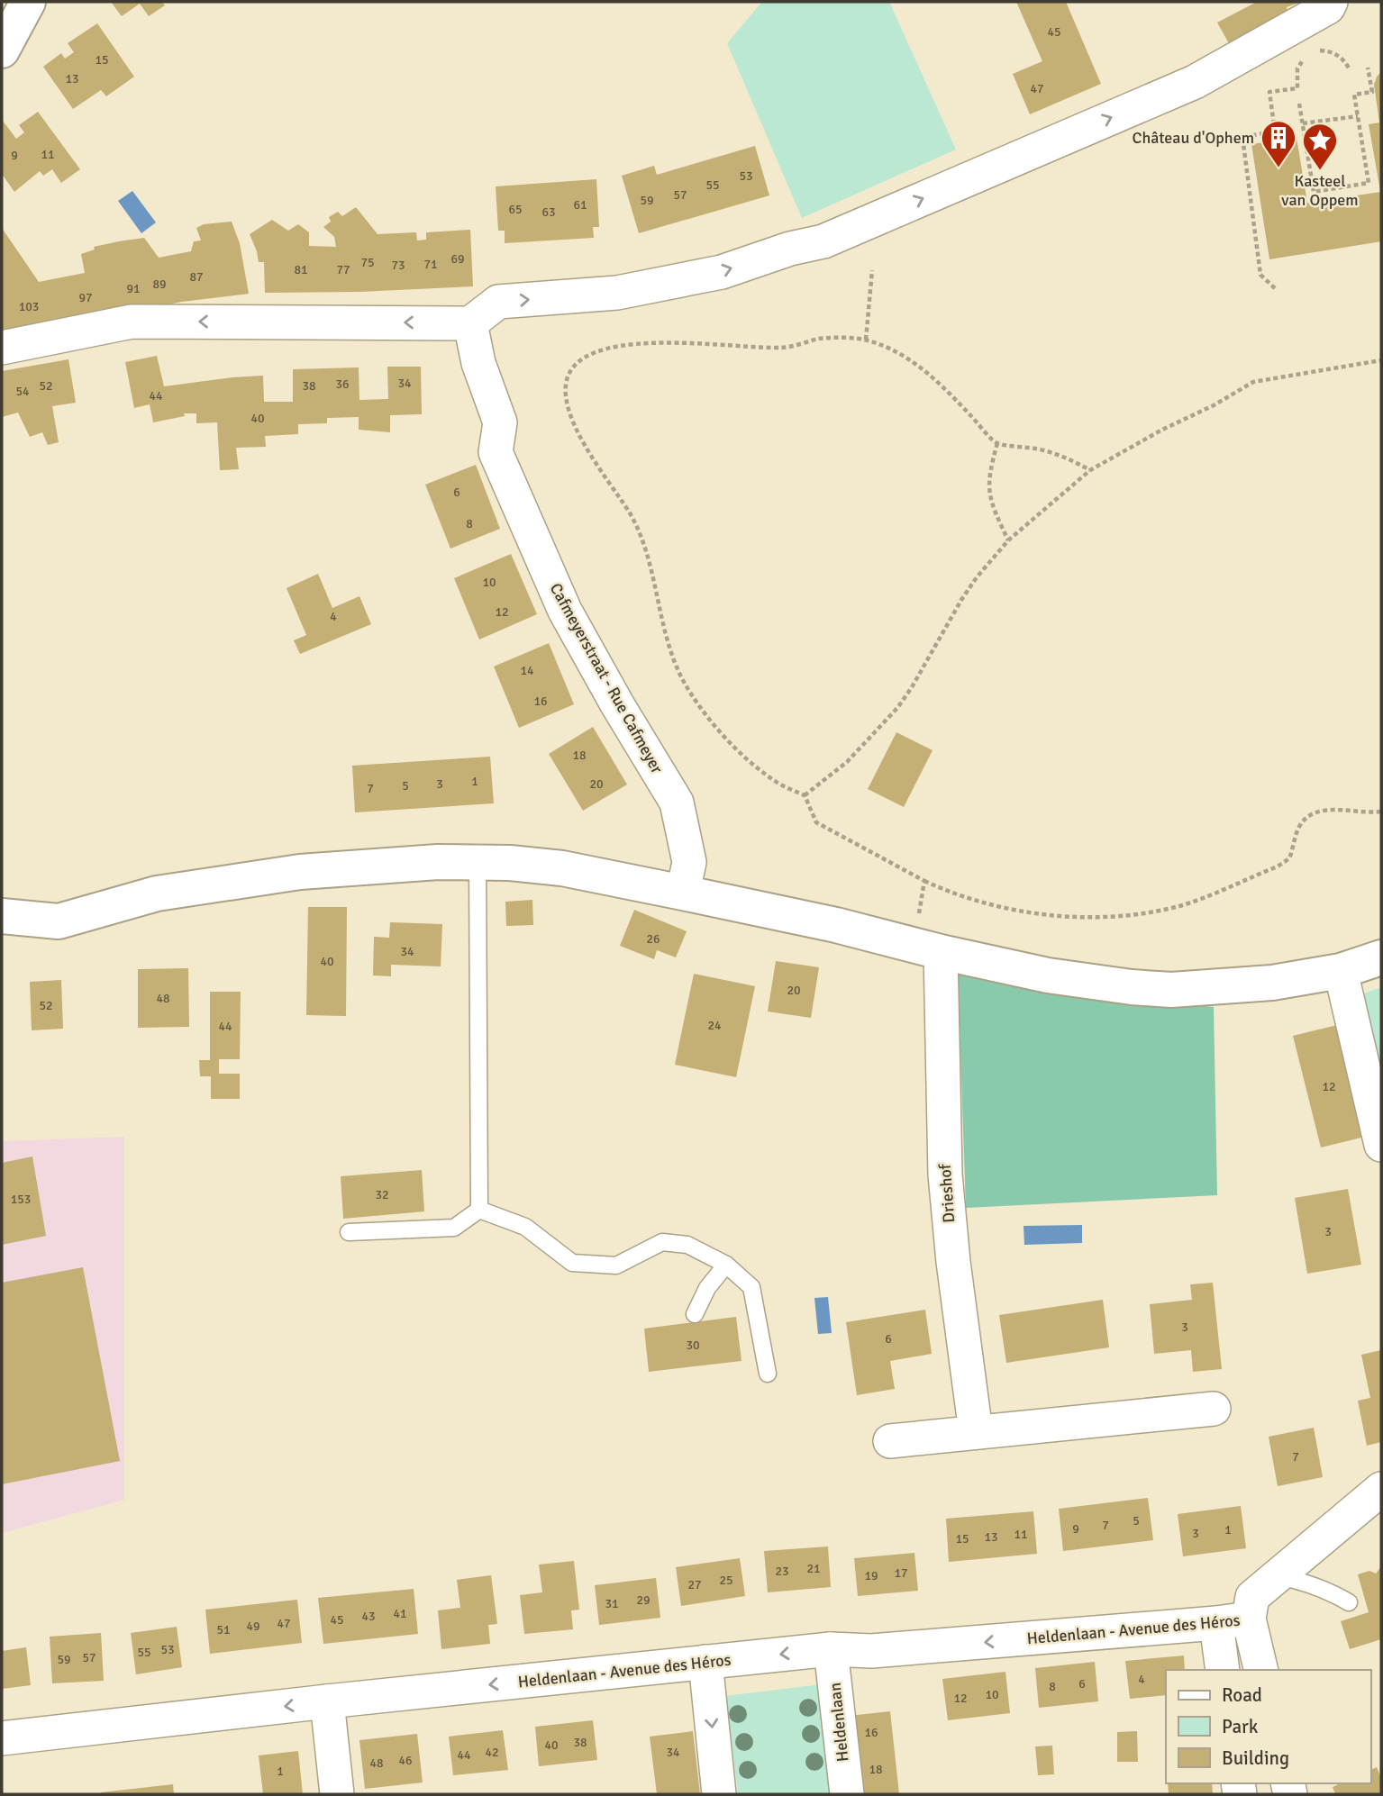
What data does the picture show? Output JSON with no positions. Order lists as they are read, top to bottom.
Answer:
{
  "streets": {
    "street": [
      "Cafmeyerstraat - Rue Cafmeyer",
      "Drieshof",
      "Heldenlaan - Avenue des Héros",
      "Heldenlaan"
    ]
  },
  "crossings": [
    ["Heldenlaan - Avenue des Héros", "Heldenlaan"]
  ],
  "one_way": ["Heldenlaan - Avenue des Héros"],
  "places": {
    "building": ["Château d'Ophem"],
    "place": ["Kasteel van Oppem"]
  },
  "house_numbers": [
    "45",
    "15",
    "13",
    "47",
    "11",
    "9",
    "53",
    "55",
    "57",
    "59",
    "61",
    "65",
    "63",
    "69",
    "75",
    "71",
    "73",
    "81",
    "77",
    "87",
    "89",
    "91",
    "97",
    "103",
    "34",
    "36",
    "52",
    "38",
    "54",
    "44",
    "40",
    "6",
    "8",
    "10",
    "12",
    "4",
    "14",
    "16",
    "18",
    "1",
    "3",
    "20",
    "5",
    "7",
    "26",
    "34",
    "40",
    "20",
    "48",
    "52",
    "24",
    "44",
    "12",
    "32",
    "153",
    "3",
    "3",
    "6",
    "30",
    "7",
    "5",
    "7",
    "9",
    "1",
    "3",
    "11",
    "13",
    "15",
    "21",
    "23",
    "17",
    "19",
    "25",
    "27",
    "29",
    "31",
    "41",
    "43",
    "45",
    "47",
    "49",
    "51",
    "53",
    "55",
    "57",
    "59",
    "4",
    "6",
    "8",
    "10",
    "12",
    "16",
    "38",
    "40",
    "42",
    "34",
    "44",
    "46",
    "48",
    "18",
    "1"
  ],
  "legend": ["Road", "Park", "Building"]
}
